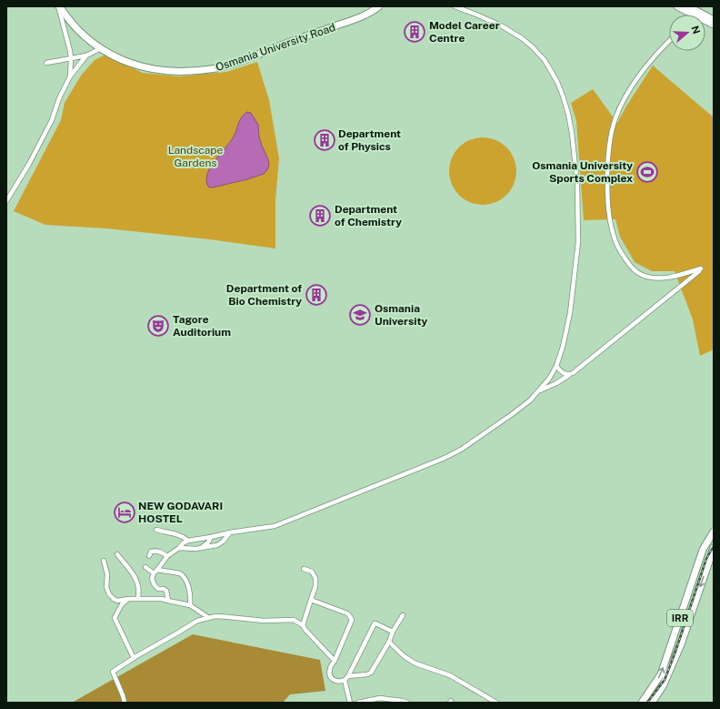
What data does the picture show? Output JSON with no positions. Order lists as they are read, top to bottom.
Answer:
{
  "streets": {
    "main road": ["Osmania University Road", "IRR"]
  },
  "parks": ["Landscape Gardens"],
  "places": {
    "building": [
      "Model Career Centre",
      "Department of Physics",
      "Department of Chemistry",
      "Department of Bio Chemistry"
    ],
    "sports": ["Osmania University Sports Complex"],
    "school or university": ["Osmania University"],
    "theatre": ["Tagore Auditorium"],
    "hotel": ["NEW GODAVARI HOSTEL"]
  },
  "north": "right"
}
